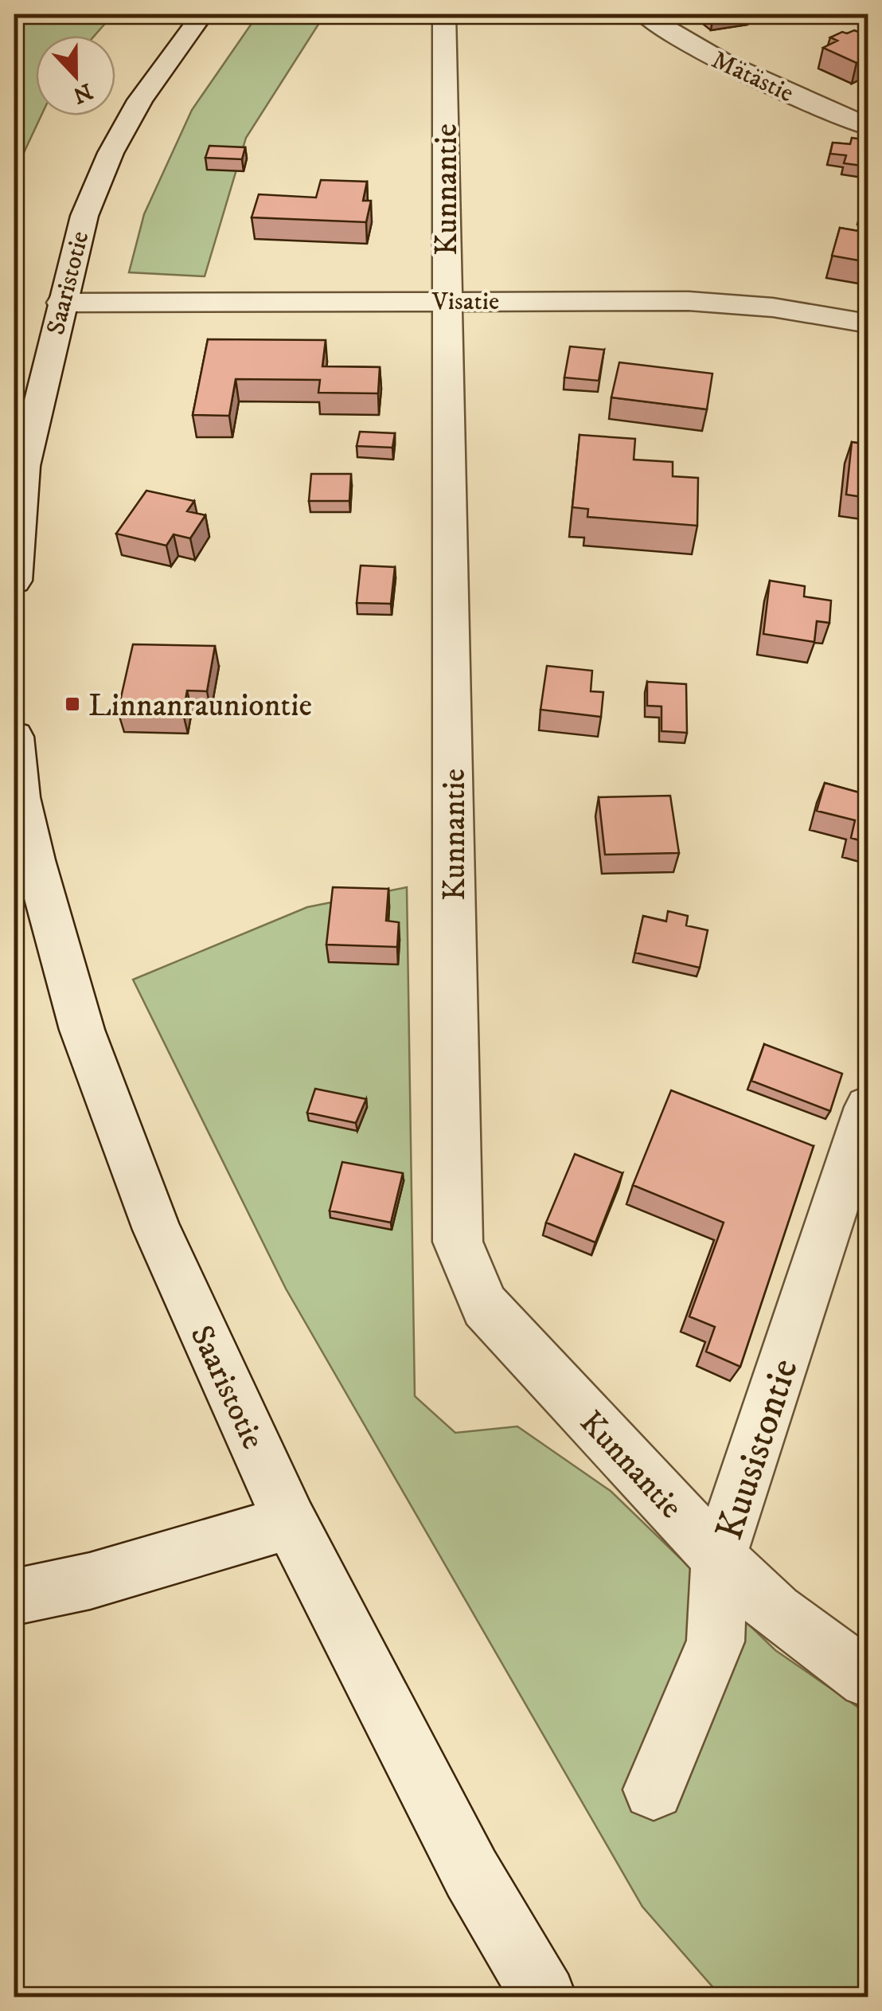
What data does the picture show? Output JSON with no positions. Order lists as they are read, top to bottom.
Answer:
{
  "streets": {
    "street": [
      "Mätästie",
      "Kunnantie",
      "Saaristotie",
      "Visatie",
      "Kuusistontie"
    ]
  },
  "crossings": [
    ["Kunnantie", "Visatie"],
    ["Kunnantie", "Kuusistontie"],
    ["Saaristotie", "Visatie"]
  ],
  "places": {
    "transit": ["Linnanrauniontie"]
  },
  "north": "bottom"
}
